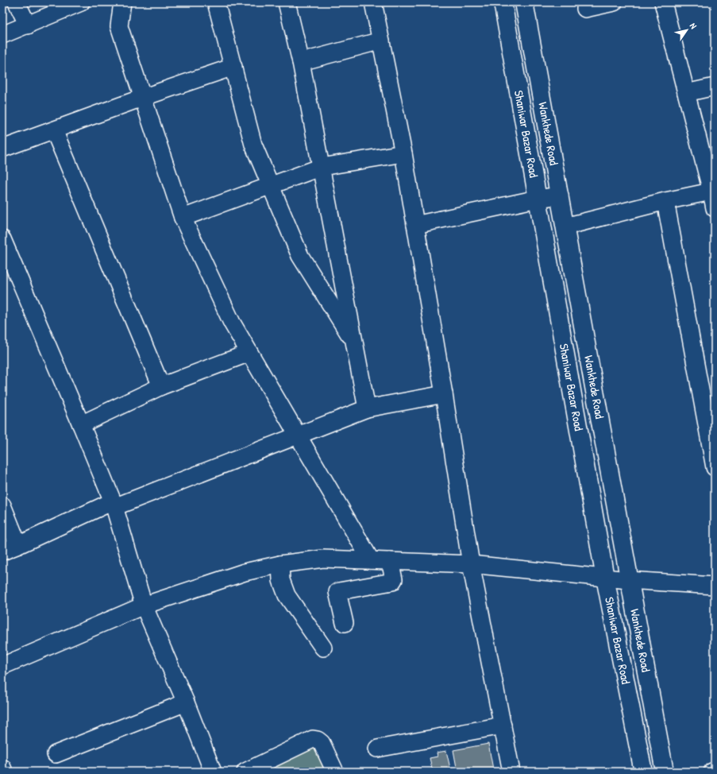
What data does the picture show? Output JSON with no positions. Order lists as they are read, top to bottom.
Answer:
{
  "streets": {
    "main road": ["Shaniwar Bazar Road", "Wankhede Road"]
  },
  "north": "top right"
}
